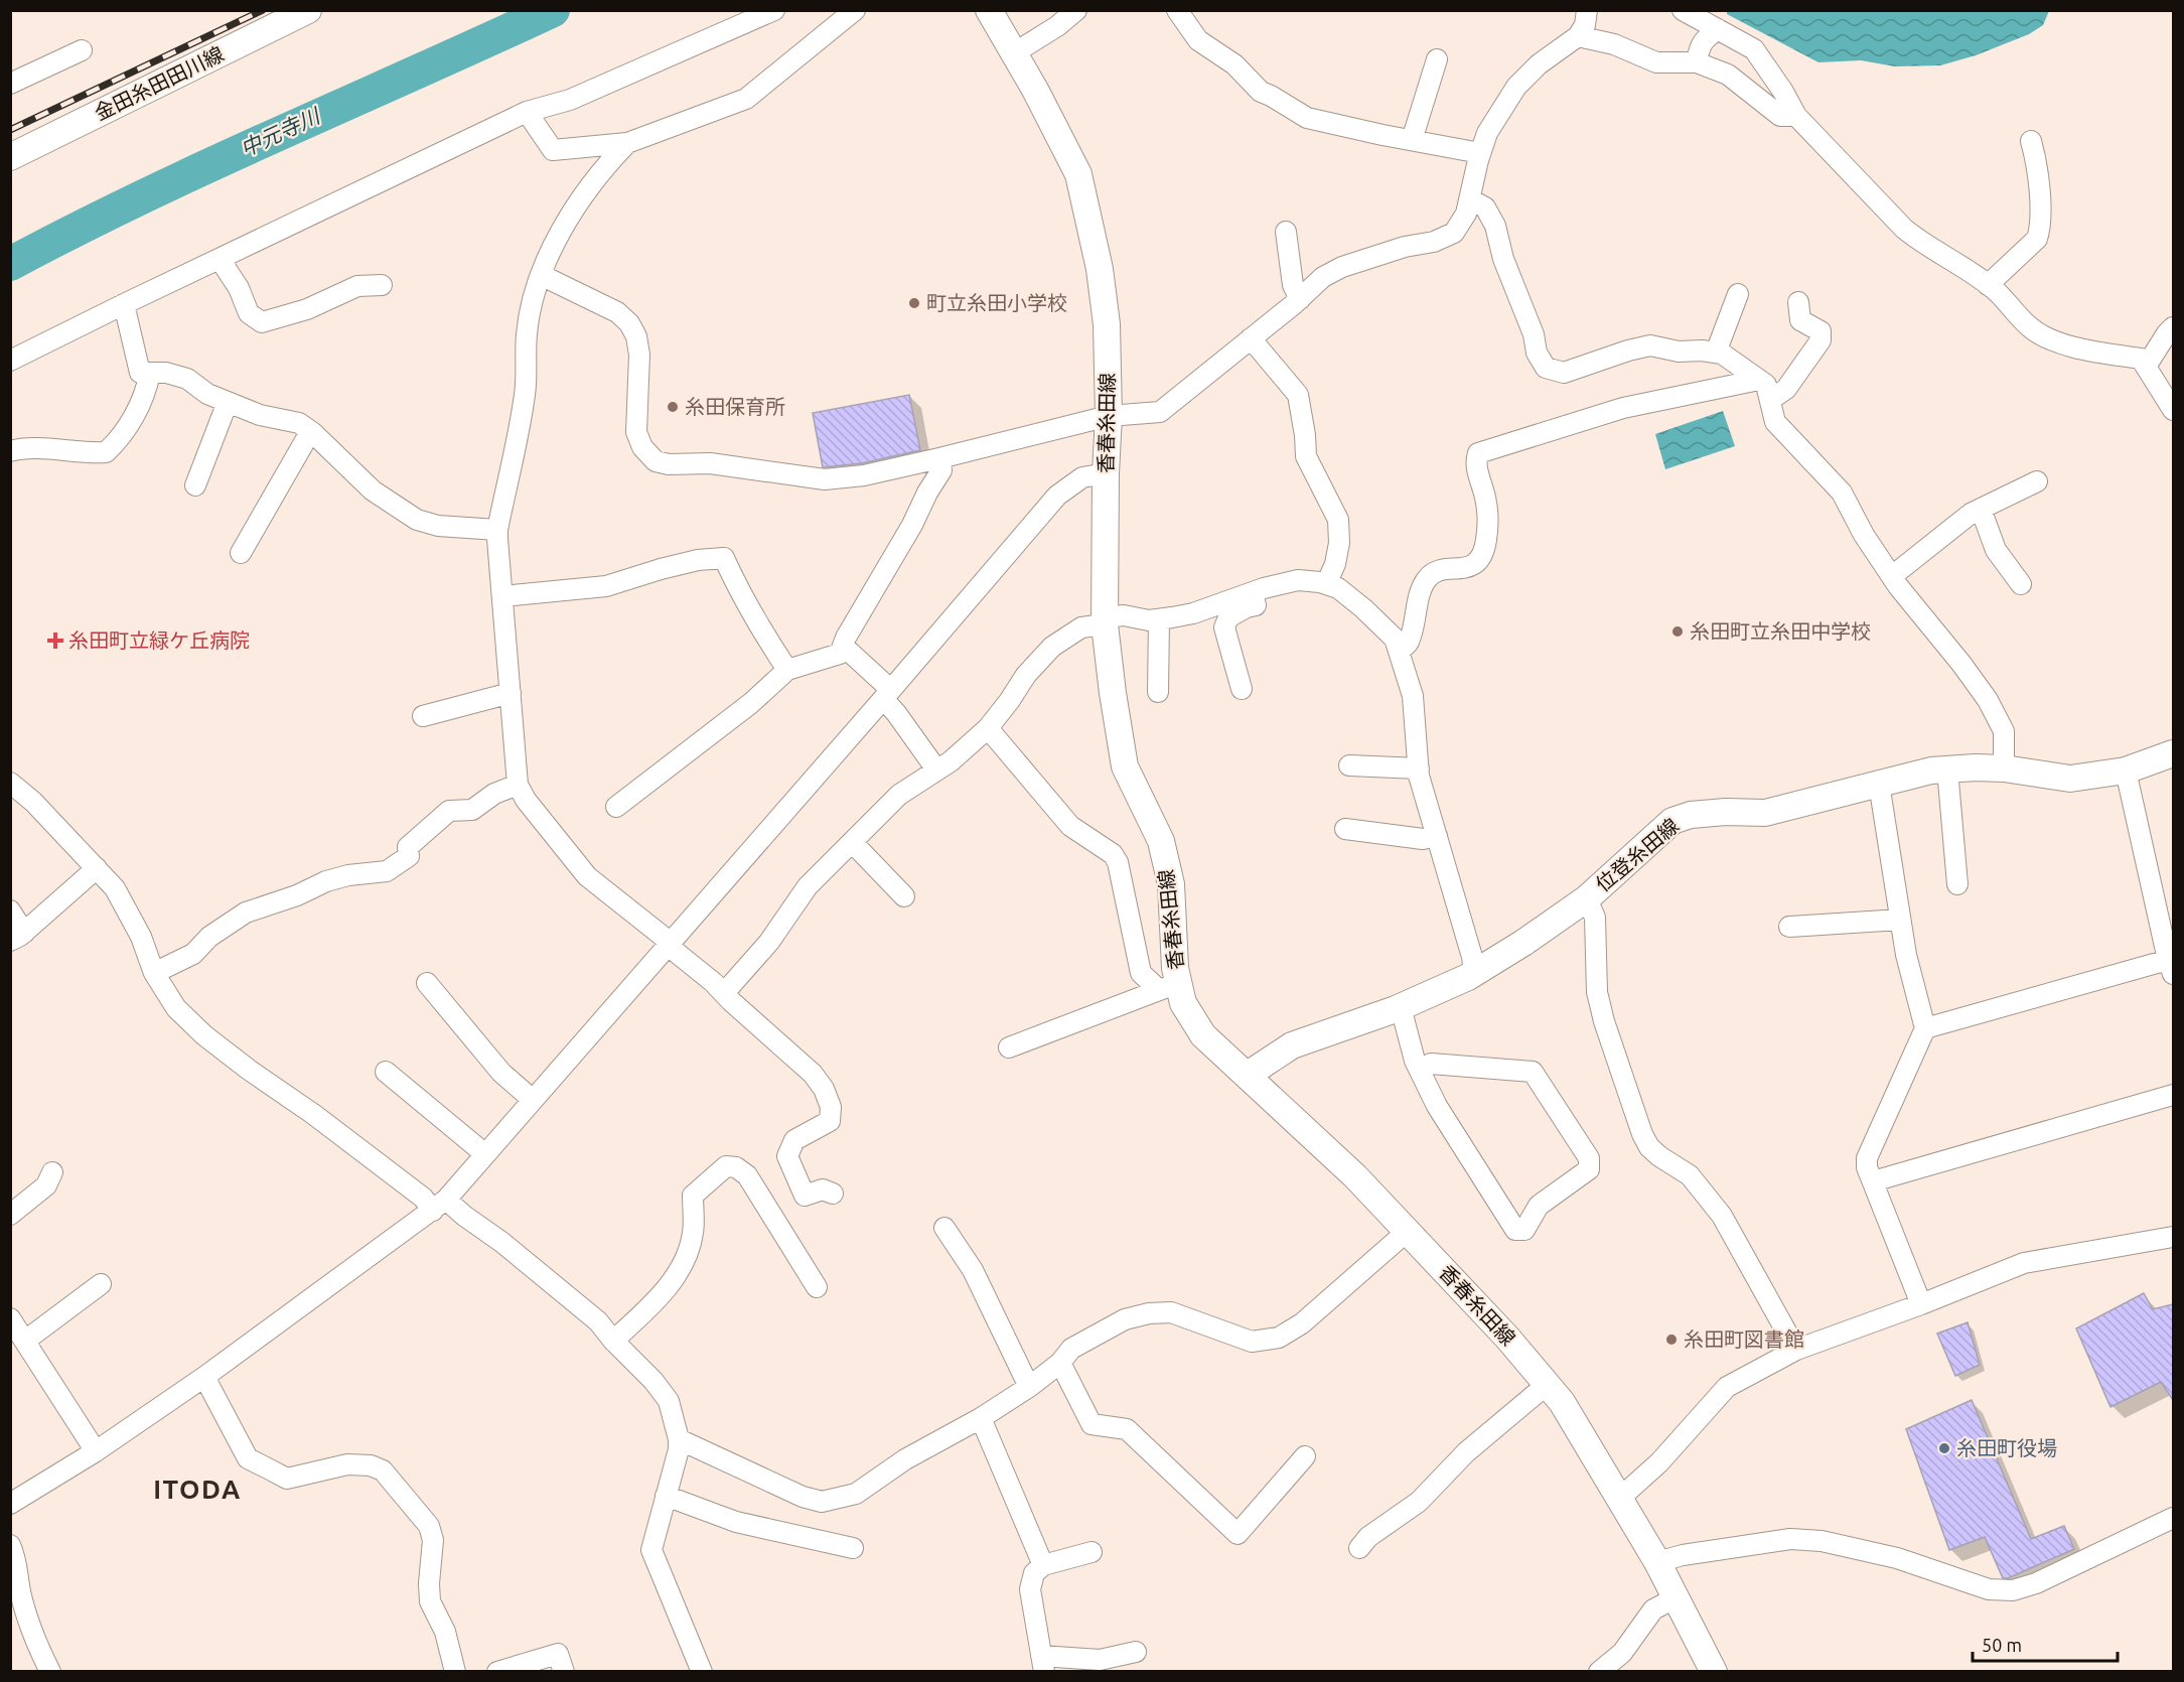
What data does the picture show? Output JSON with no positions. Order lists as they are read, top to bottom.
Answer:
{
  "streets": {
    "main road": ["金田糸田田川線", "香春糸田線", "位登糸田線"]
  },
  "crossings": [
    ["香春糸田線", "位登糸田線"]
  ],
  "districts": ["ITODA"],
  "water": ["中元寺川"],
  "places": {
    "other": [
      "町立糸田小学校",
      "糸田保育所",
      "糸田町立糸田中学校",
      "糸田町図書館",
      "糸田町役場"
    ],
    "health": ["糸田町立緑ケ丘病院"]
  },
  "scale_bar": "50 m"
}
